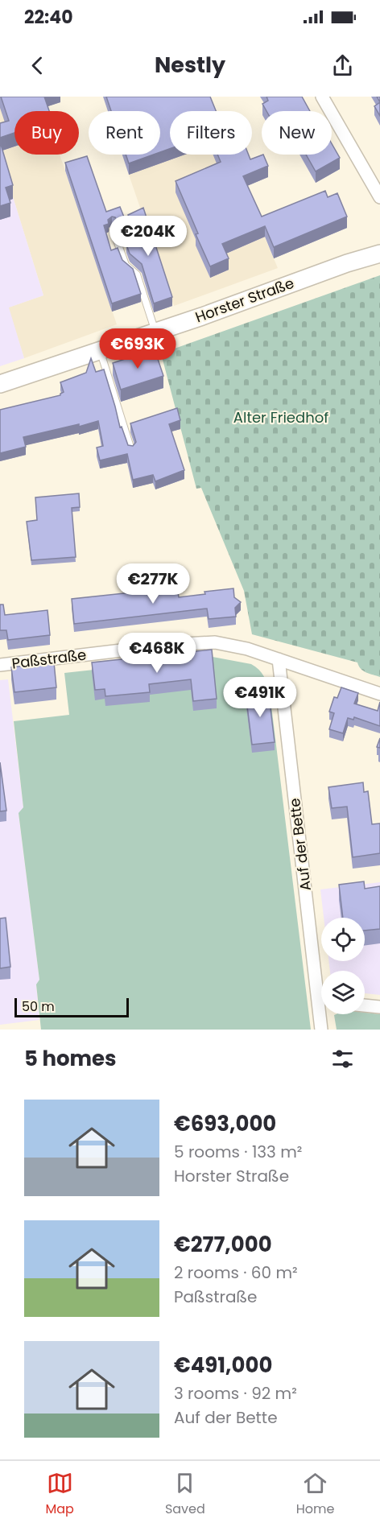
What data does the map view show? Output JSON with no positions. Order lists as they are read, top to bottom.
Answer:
{
  "streets": {
    "main road": ["Horster Straße"],
    "street": ["Paßstraße", "Auf der Bette"]
  },
  "crossings": [
    ["Paßstraße", "Auf der Bette"]
  ],
  "parks": ["Alter Friedhof"],
  "scale_bar": "50 m",
  "page": {
    "status": "22:40",
    "header": "Nestly",
    "chip": [
      "Buy",
      "Rent",
      "Filters",
      "New"
    ],
    "price": [
      "€204K",
      "€693K",
      "€277K",
      "€468K",
      "€491K"
    ],
    "scale": "50 m",
    "heading": "5 homes",
    "list": [
      {
        "name": "€693,000",
        "note": "5 rooms · 133 m² · Horster Straße"
      },
      {
        "name": "€277,000",
        "note": "2 rooms · 60 m² · Paßstraße"
      },
      {
        "name": "€491,000",
        "note": "3 rooms · 92 m² · Auf der Bette"
      }
    ],
    "tabs": ["Map", "Saved", "Home"]
  }
}
